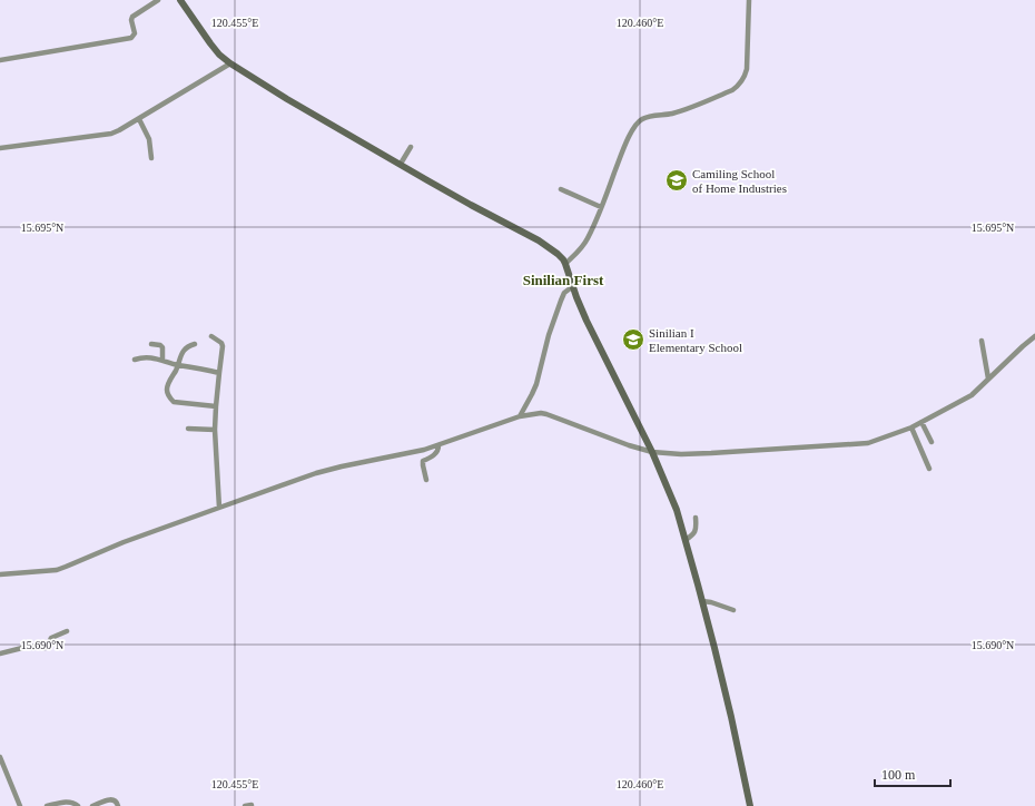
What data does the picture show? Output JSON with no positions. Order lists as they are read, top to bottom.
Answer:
{
  "districts": ["Sinilian First"],
  "places": {
    "school or university": ["Camiling School of Home Industries", "Sinilian I Elementary School"]
  },
  "scale_bar": "100 m",
  "coordinates": [
    "120.455°E",
    "120.460°E",
    "15.695°N",
    "15.690°N"
  ]
}
